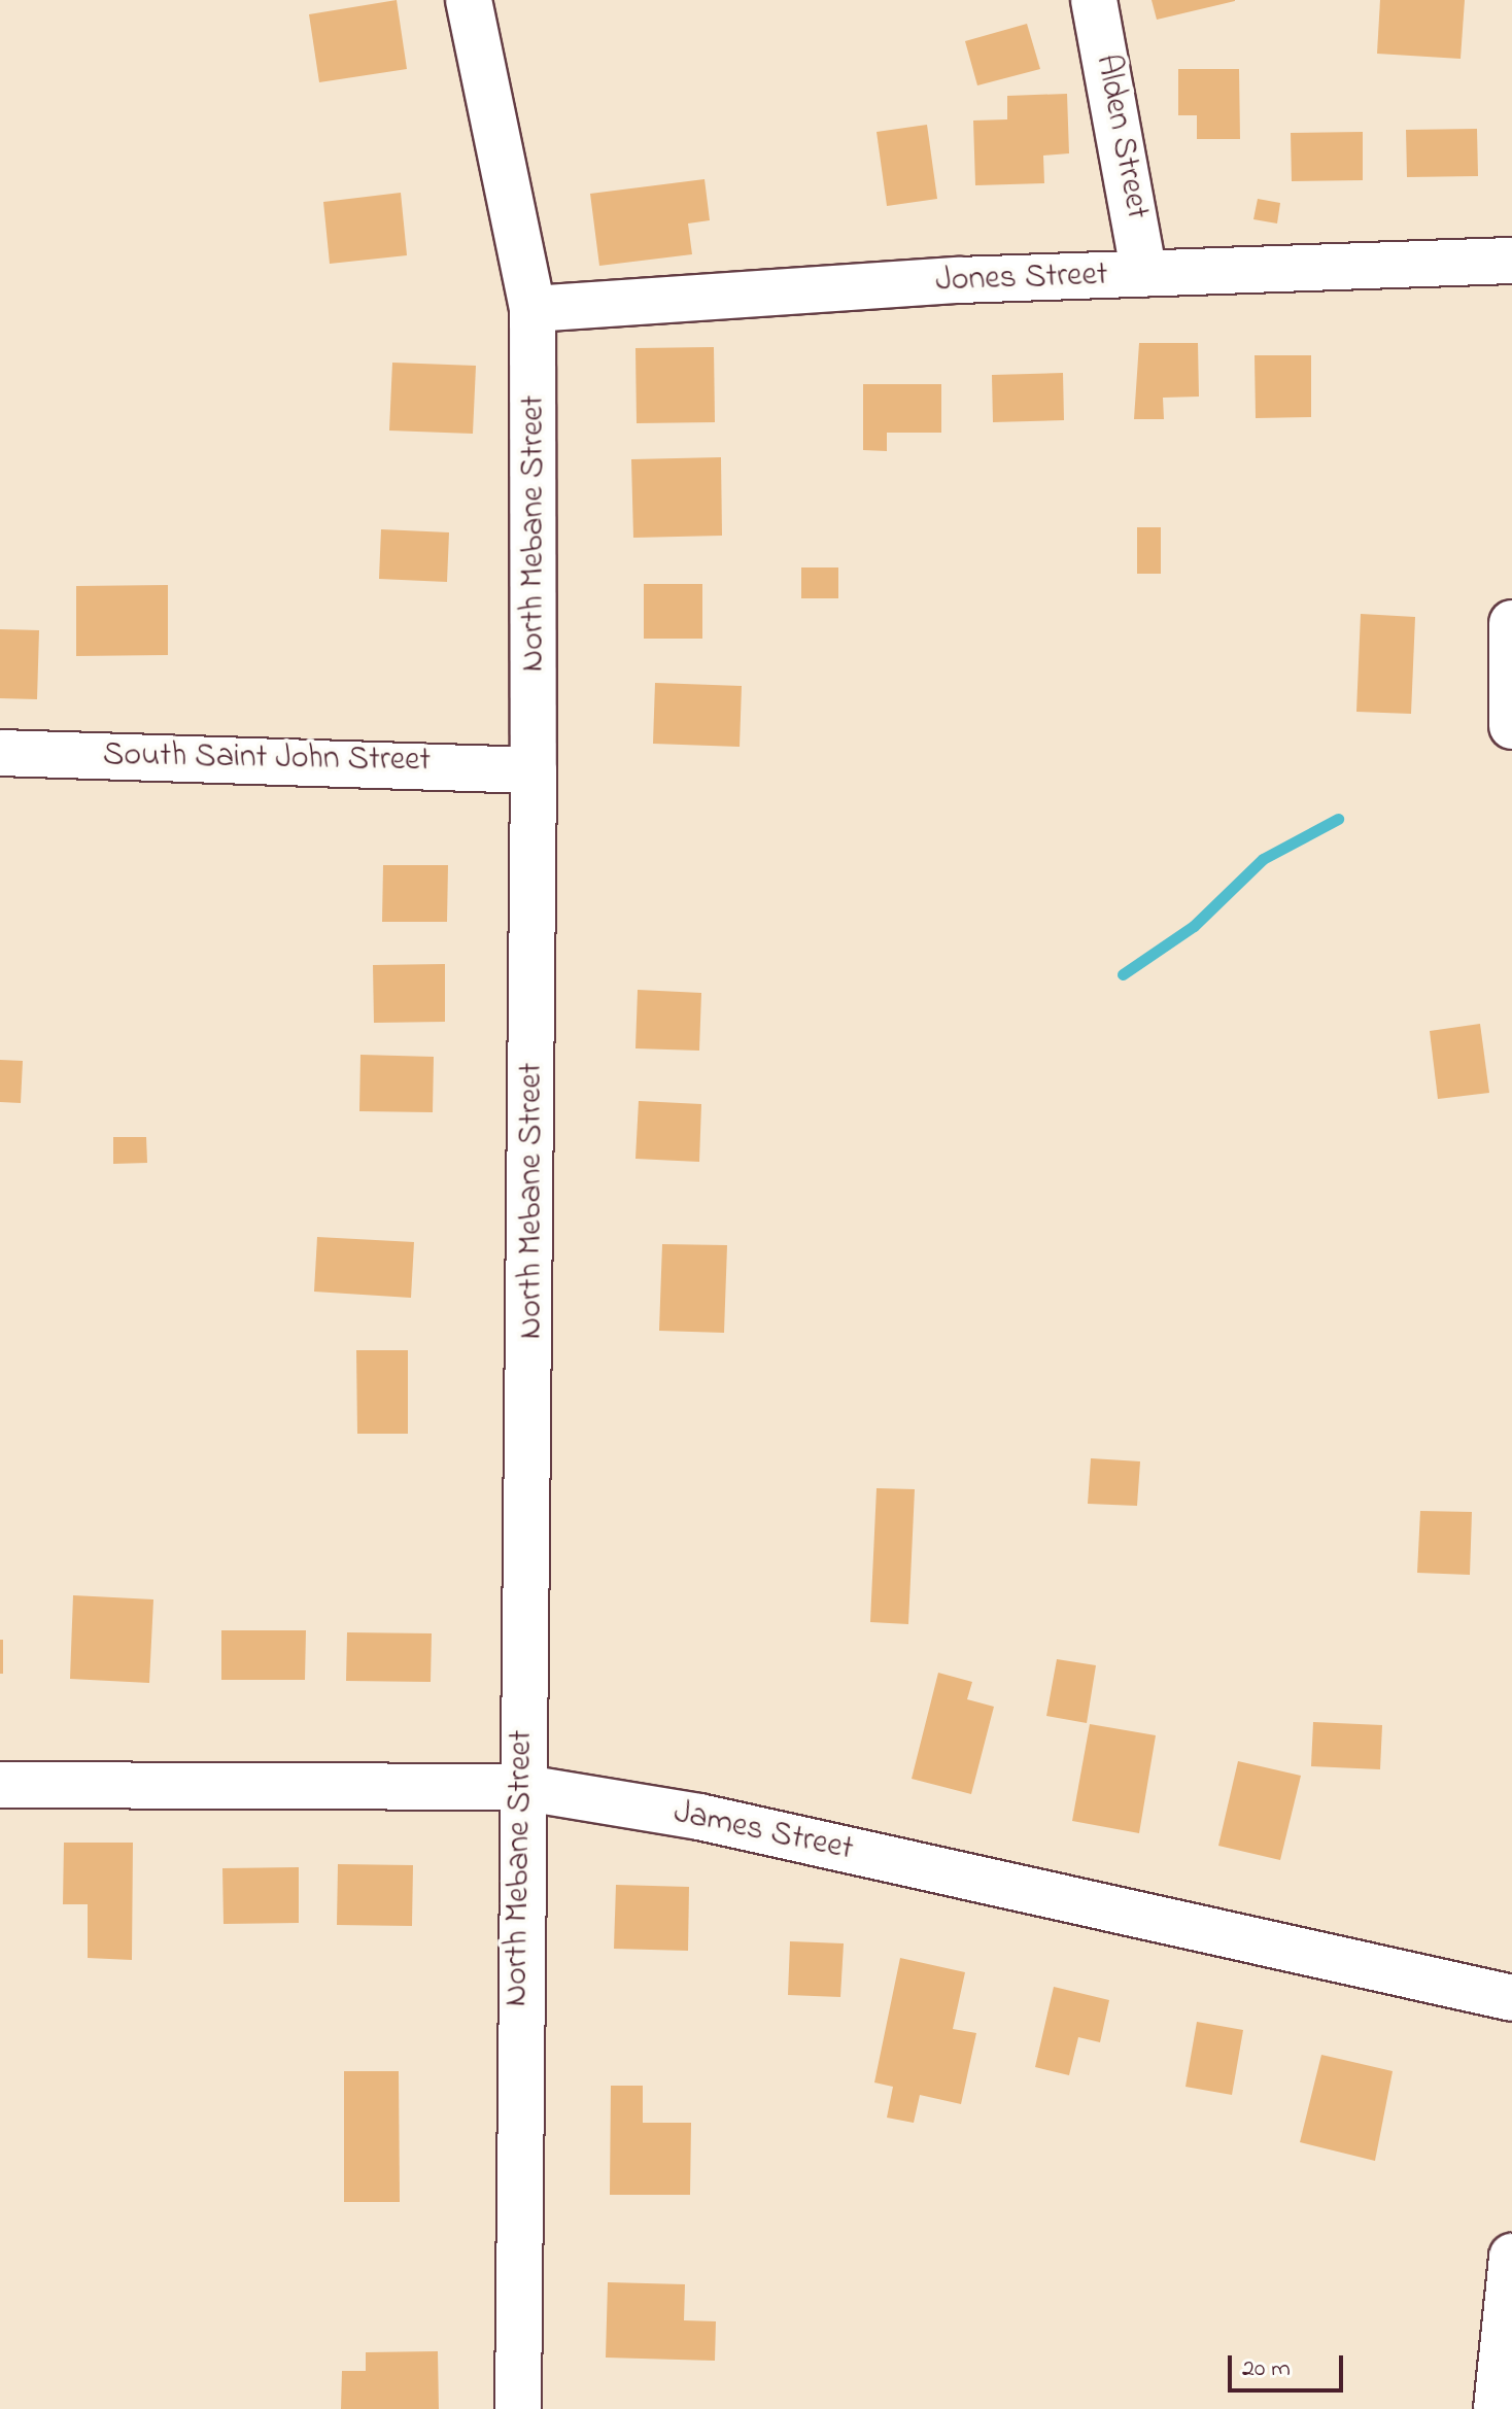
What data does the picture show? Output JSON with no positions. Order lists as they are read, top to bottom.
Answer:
{
  "streets": {
    "street": [
      "Alden Street",
      "Jones Street",
      "North Mebane Street",
      "South Saint John Street",
      "James Street"
    ]
  },
  "crossings": [
    ["Alden Street", "Jones Street"],
    ["Jones Street", "North Mebane Street"],
    ["North Mebane Street", "South Saint John Street"],
    ["North Mebane Street", "James Street"]
  ],
  "scale_bar": "20 m"
}
